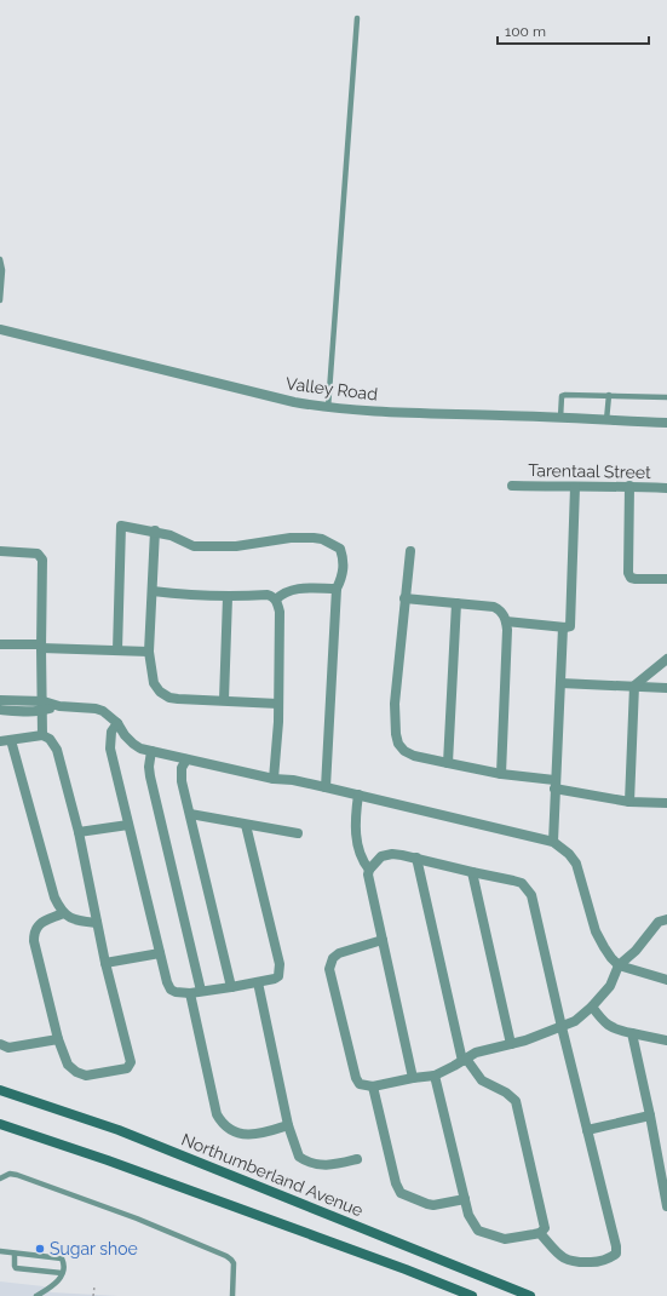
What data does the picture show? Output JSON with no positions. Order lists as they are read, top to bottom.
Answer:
{
  "streets": {
    "main road": ["Northumberland Avenue"],
    "street": ["Valley Road", "Tarentaal Street"]
  },
  "places": ["Sugar shoe"],
  "scale_bar": "100 m"
}
